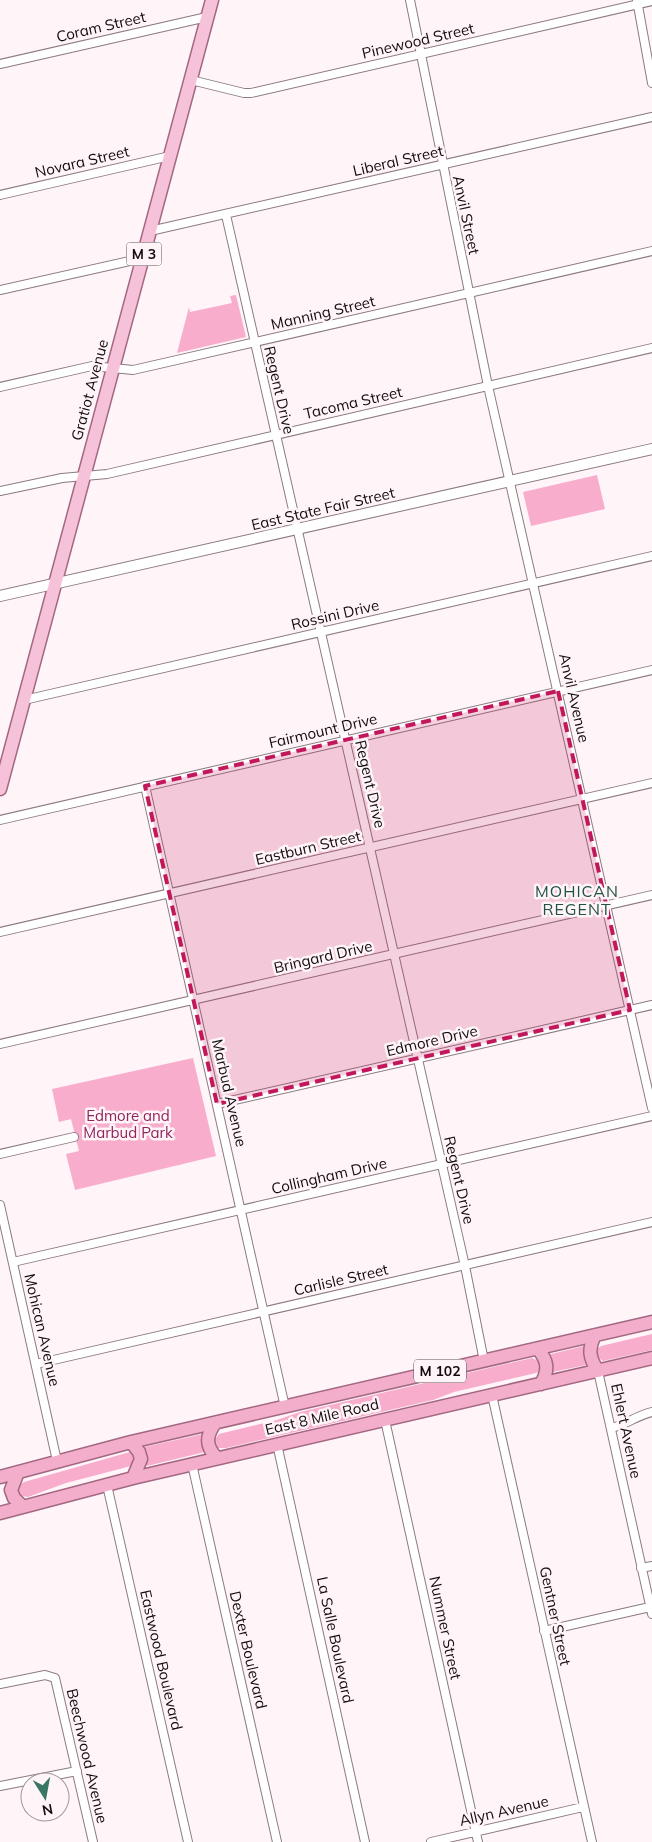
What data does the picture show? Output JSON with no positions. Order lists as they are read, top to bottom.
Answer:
{
  "streets": {
    "highway": ["M 102", "East 8 Mile Road"],
    "main road": ["M 3", "Gratiot Avenue"],
    "street": [
      "Coram Street",
      "Pinewood Street",
      "Liberal Street",
      "Novara Street",
      "Anvil Street",
      "Manning Street",
      "Regent Drive",
      "Tacoma Street",
      "East State Fair Street",
      "Rossini Drive",
      "Anvil Avenue",
      "Fairmount Drive",
      "Eastburn Street",
      "Bringard Drive",
      "Edmore Drive",
      "Marbud Avenue",
      "Collingham Drive",
      "Carlisle Street",
      "Mohican Avenue",
      "Ehlert Avenue",
      "Gentner Street",
      "Nummer Street",
      "La Salle Boulevard",
      "Dexter Boulevard",
      "Eastwood Boulevard",
      "Beechwood Avenue",
      "Allyn Avenue"
    ]
  },
  "crossings": [
    ["Coram Street", "Gratiot Avenue"],
    ["Pinewood Street", "Anvil Street"],
    ["Pinewood Street", "Gratiot Avenue"],
    ["Liberal Street", "Anvil Street"],
    ["Liberal Street", "Gratiot Avenue"],
    ["Liberal Street", "Regent Drive"],
    ["Novara Street", "Gratiot Avenue"],
    ["Anvil Street", "Manning Street"],
    ["Anvil Street", "Anvil Avenue"],
    ["Manning Street", "Gratiot Avenue"],
    ["Manning Street", "Regent Drive"],
    ["Manning Street", "Anvil Avenue"],
    ["Gratiot Avenue", "Tacoma Street"],
    ["Gratiot Avenue", "East State Fair Street"],
    ["Gratiot Avenue", "Rossini Drive"],
    ["Regent Drive", "Tacoma Street"],
    ["Regent Drive", "East State Fair Street"],
    ["Regent Drive", "Rossini Drive"],
    ["Regent Drive", "Fairmount Drive"],
    ["Regent Drive", "Eastburn Street"],
    ["Regent Drive", "Bringard Drive"],
    ["Regent Drive", "Edmore Drive"],
    ["Regent Drive", "Collingham Drive"],
    ["Regent Drive", "Carlisle Street"],
    ["Regent Drive", "East 8 Mile Road"],
    ["Tacoma Street", "Anvil Avenue"],
    ["East State Fair Street", "Anvil Avenue"],
    ["Rossini Drive", "Anvil Avenue"],
    ["Anvil Avenue", "Fairmount Drive"],
    ["Anvil Avenue", "Eastburn Street"],
    ["Anvil Avenue", "Bringard Drive"],
    ["Anvil Avenue", "Edmore Drive"],
    ["Fairmount Drive", "Marbud Avenue"],
    ["Eastburn Street", "Marbud Avenue"],
    ["Bringard Drive", "Marbud Avenue"],
    ["Edmore Drive", "Marbud Avenue"],
    ["Marbud Avenue", "Collingham Drive"],
    ["Marbud Avenue", "Carlisle Street"],
    ["Marbud Avenue", "East 8 Mile Road"],
    ["Collingham Drive", "Mohican Avenue"],
    ["Carlisle Street", "Mohican Avenue"],
    ["Mohican Avenue", "East 8 Mile Road"],
    ["East 8 Mile Road", "Ehlert Avenue"],
    ["East 8 Mile Road", "Gentner Street"],
    ["East 8 Mile Road", "Nummer Street"],
    ["East 8 Mile Road", "La Salle Boulevard"],
    ["East 8 Mile Road", "Dexter Boulevard"],
    ["East 8 Mile Road", "Eastwood Boulevard"],
    ["Gentner Street", "Allyn Avenue"],
    ["Nummer Street", "Allyn Avenue"]
  ],
  "districts": ["MOHICAN REGENT"],
  "parks": ["Edmore and Marbud Park"],
  "north": "bottom"
}
